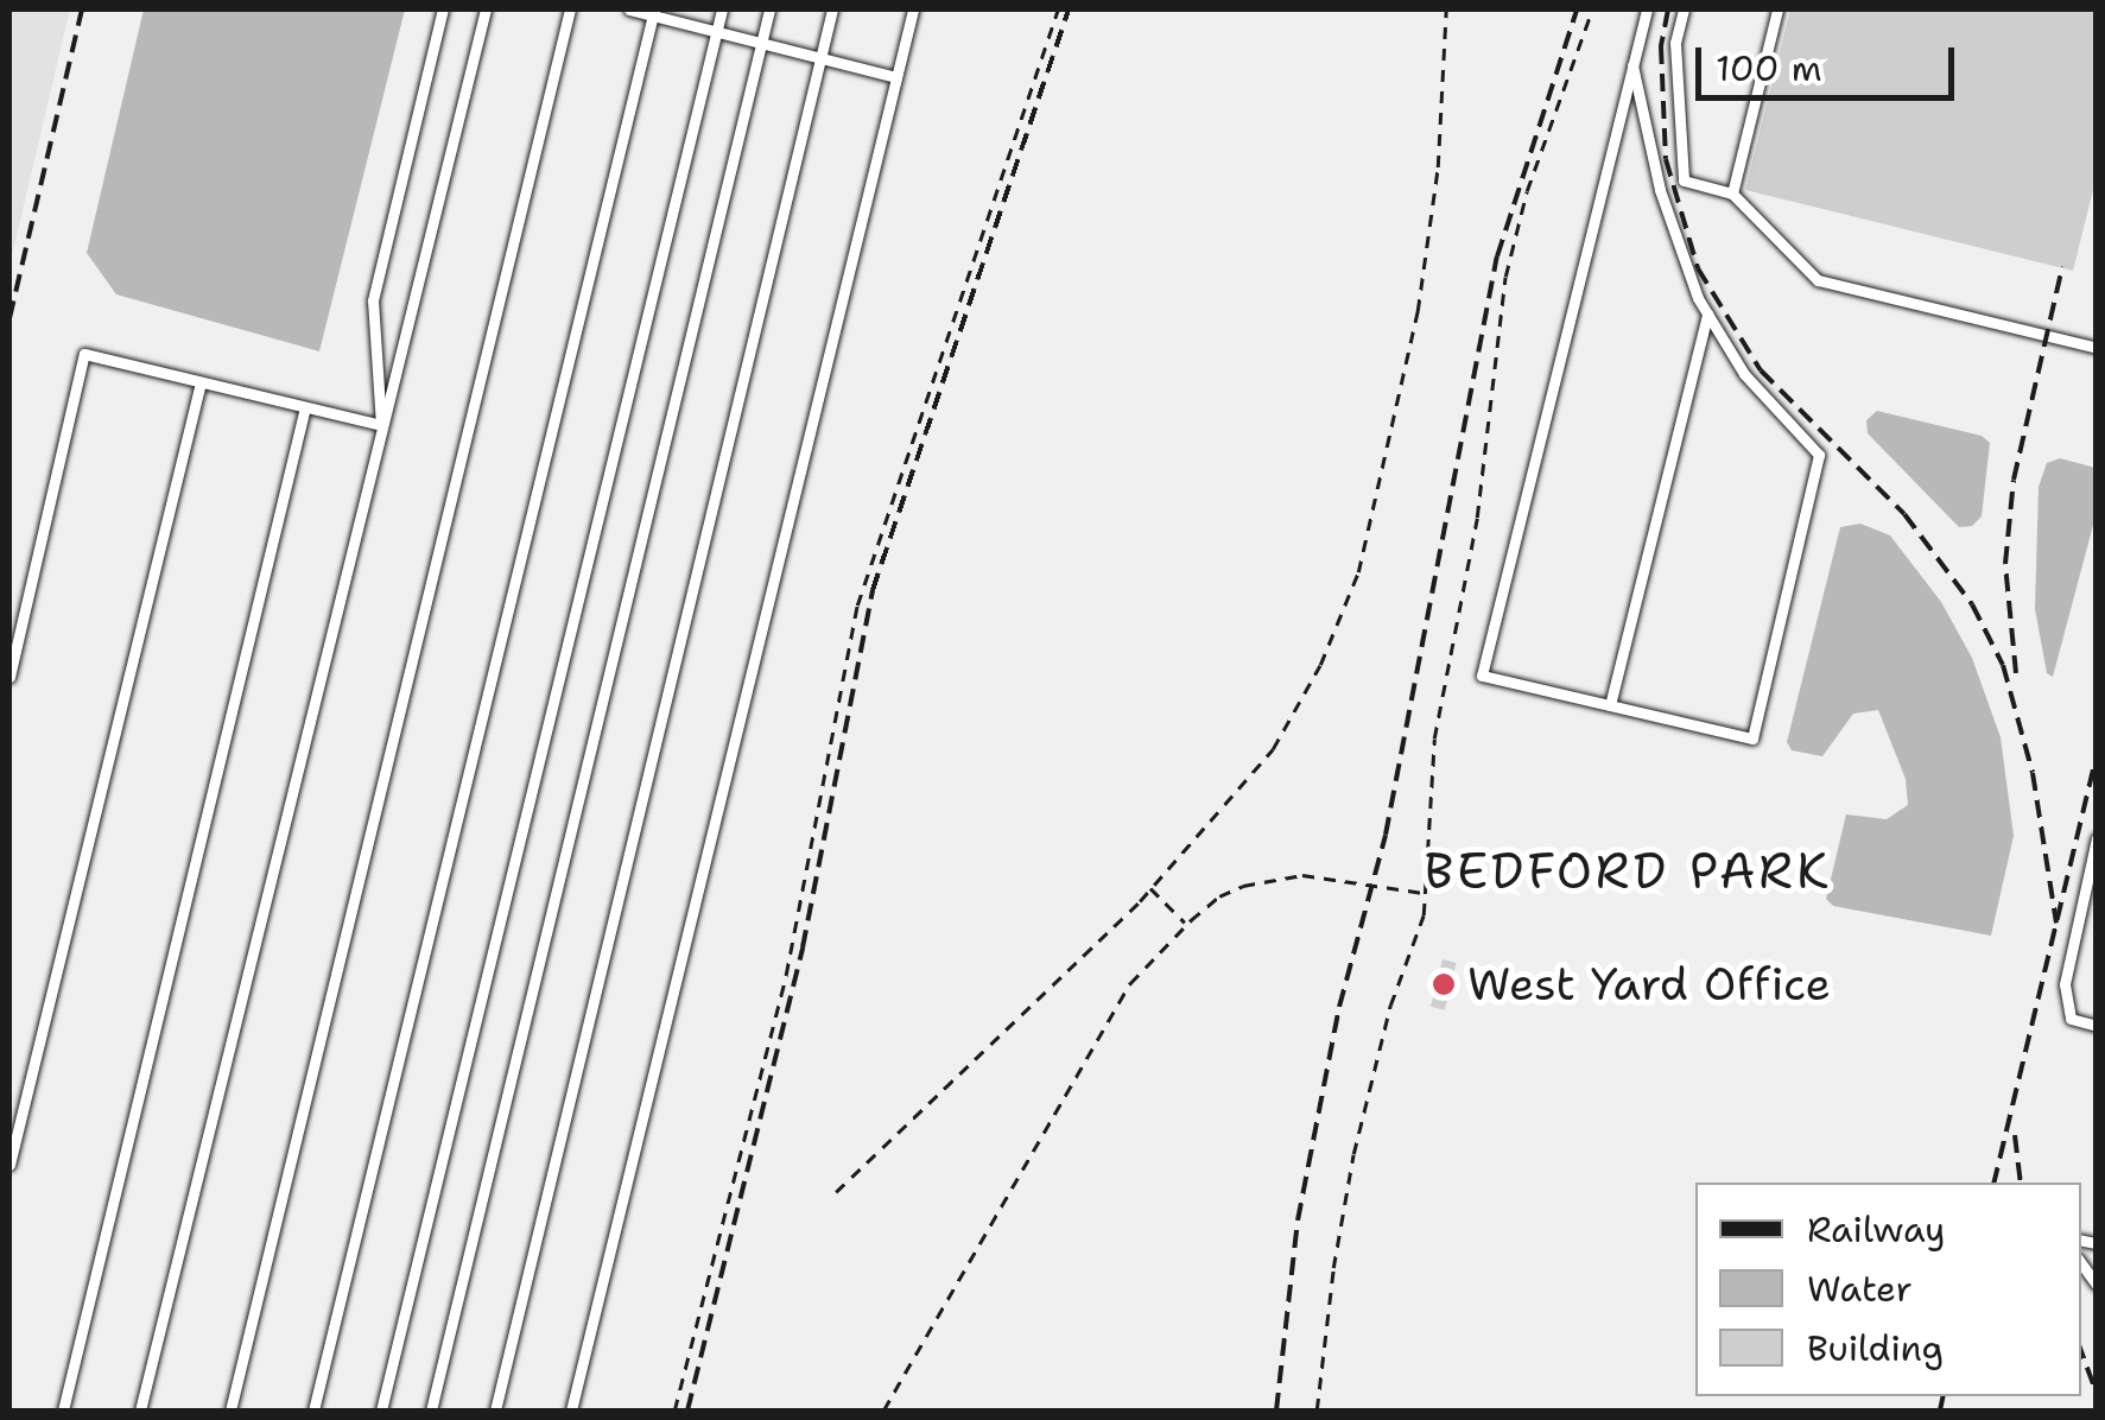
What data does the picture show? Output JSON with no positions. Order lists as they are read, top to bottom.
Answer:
{
  "districts": ["BEDFORD PARK"],
  "places": ["West Yard Office"],
  "legend": ["Railway", "Water", "Building"],
  "scale_bar": "100 m"
}
